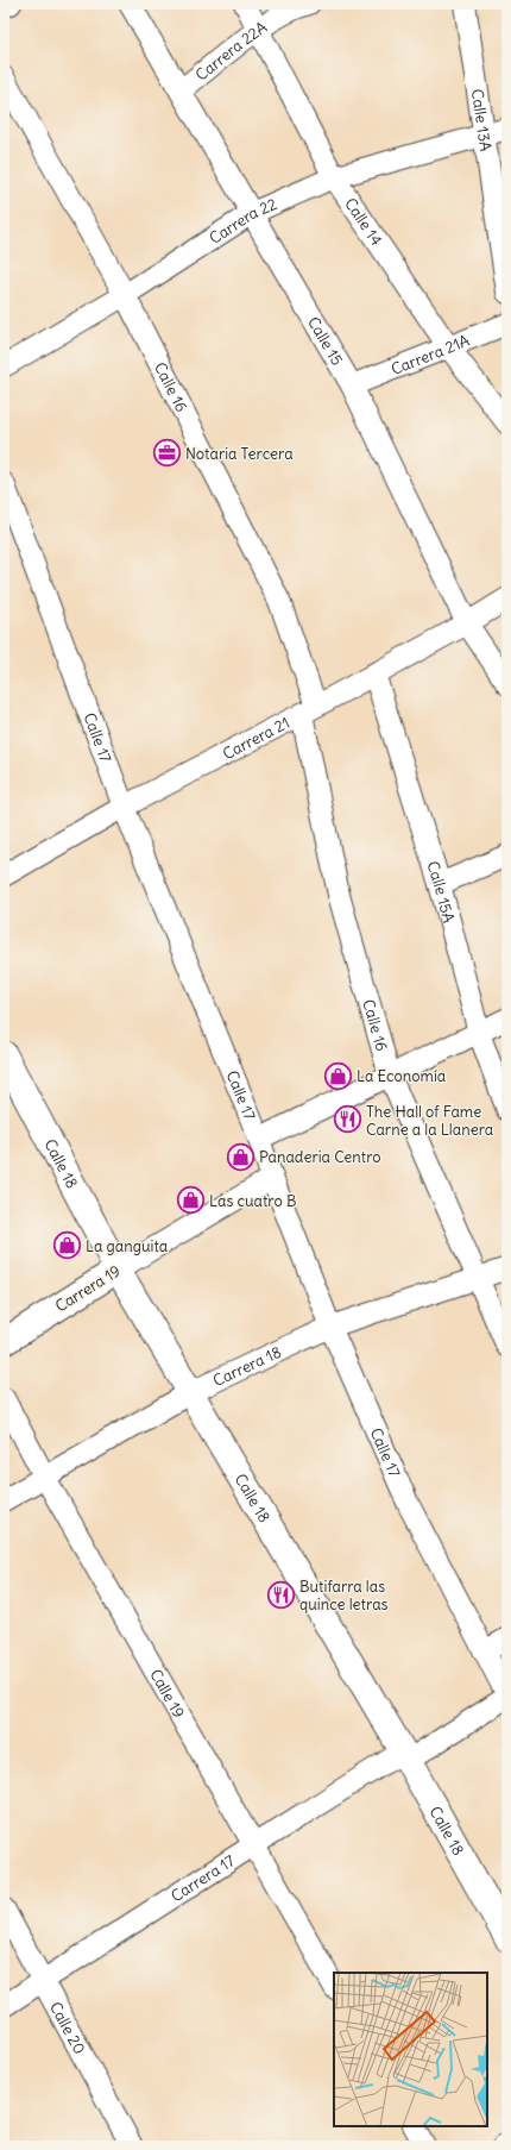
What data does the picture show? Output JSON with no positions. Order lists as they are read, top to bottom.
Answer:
{
  "streets": {
    "main road": ["Calle 18", "Carrera 19"],
    "street": [
      "Carrera 22A",
      "Calle 13A",
      "Carrera 22",
      "Calle 14",
      "Calle 15",
      "Carrera 21A",
      "Calle 16",
      "Calle 17",
      "Carrera 21",
      "Calle 15A",
      "Carrera 18",
      "Calle 19",
      "Carrera 17",
      "Calle 20"
    ]
  },
  "crossings": [
    ["Carrera 22A", "Calle 14"],
    ["Carrera 22A", "Calle 15"],
    ["Calle 13A", "Carrera 22"],
    ["Carrera 22", "Calle 14"],
    ["Carrera 22", "Calle 15"],
    ["Carrera 22", "Calle 16"],
    ["Calle 14", "Carrera 21A"],
    ["Calle 15", "Carrera 21A"],
    ["Calle 15", "Carrera 21"],
    ["Calle 16", "Carrera 21"],
    ["Calle 16", "Carrera 18"],
    ["Calle 17", "Carrera 21"],
    ["Calle 17", "Carrera 19"],
    ["Calle 17", "Carrera 18"],
    ["Calle 17", "Carrera 17"],
    ["Carrera 21", "Calle 15A"],
    ["Calle 18", "Carrera 19"],
    ["Calle 18", "Carrera 18"],
    ["Calle 18", "Carrera 17"],
    ["Carrera 18", "Calle 19"],
    ["Calle 19", "Carrera 17"],
    ["Carrera 17", "Calle 20"]
  ],
  "places": {
    "office": ["Notaria Tercera"],
    "shop": [
      "La Economía",
      "Panaderia Centro",
      "Las cuatro B",
      "La ganguita"
    ],
    "restaurant": ["The Hall of Fame Carne a la Llanera", "Butifarra las quince letras"]
  }
}
